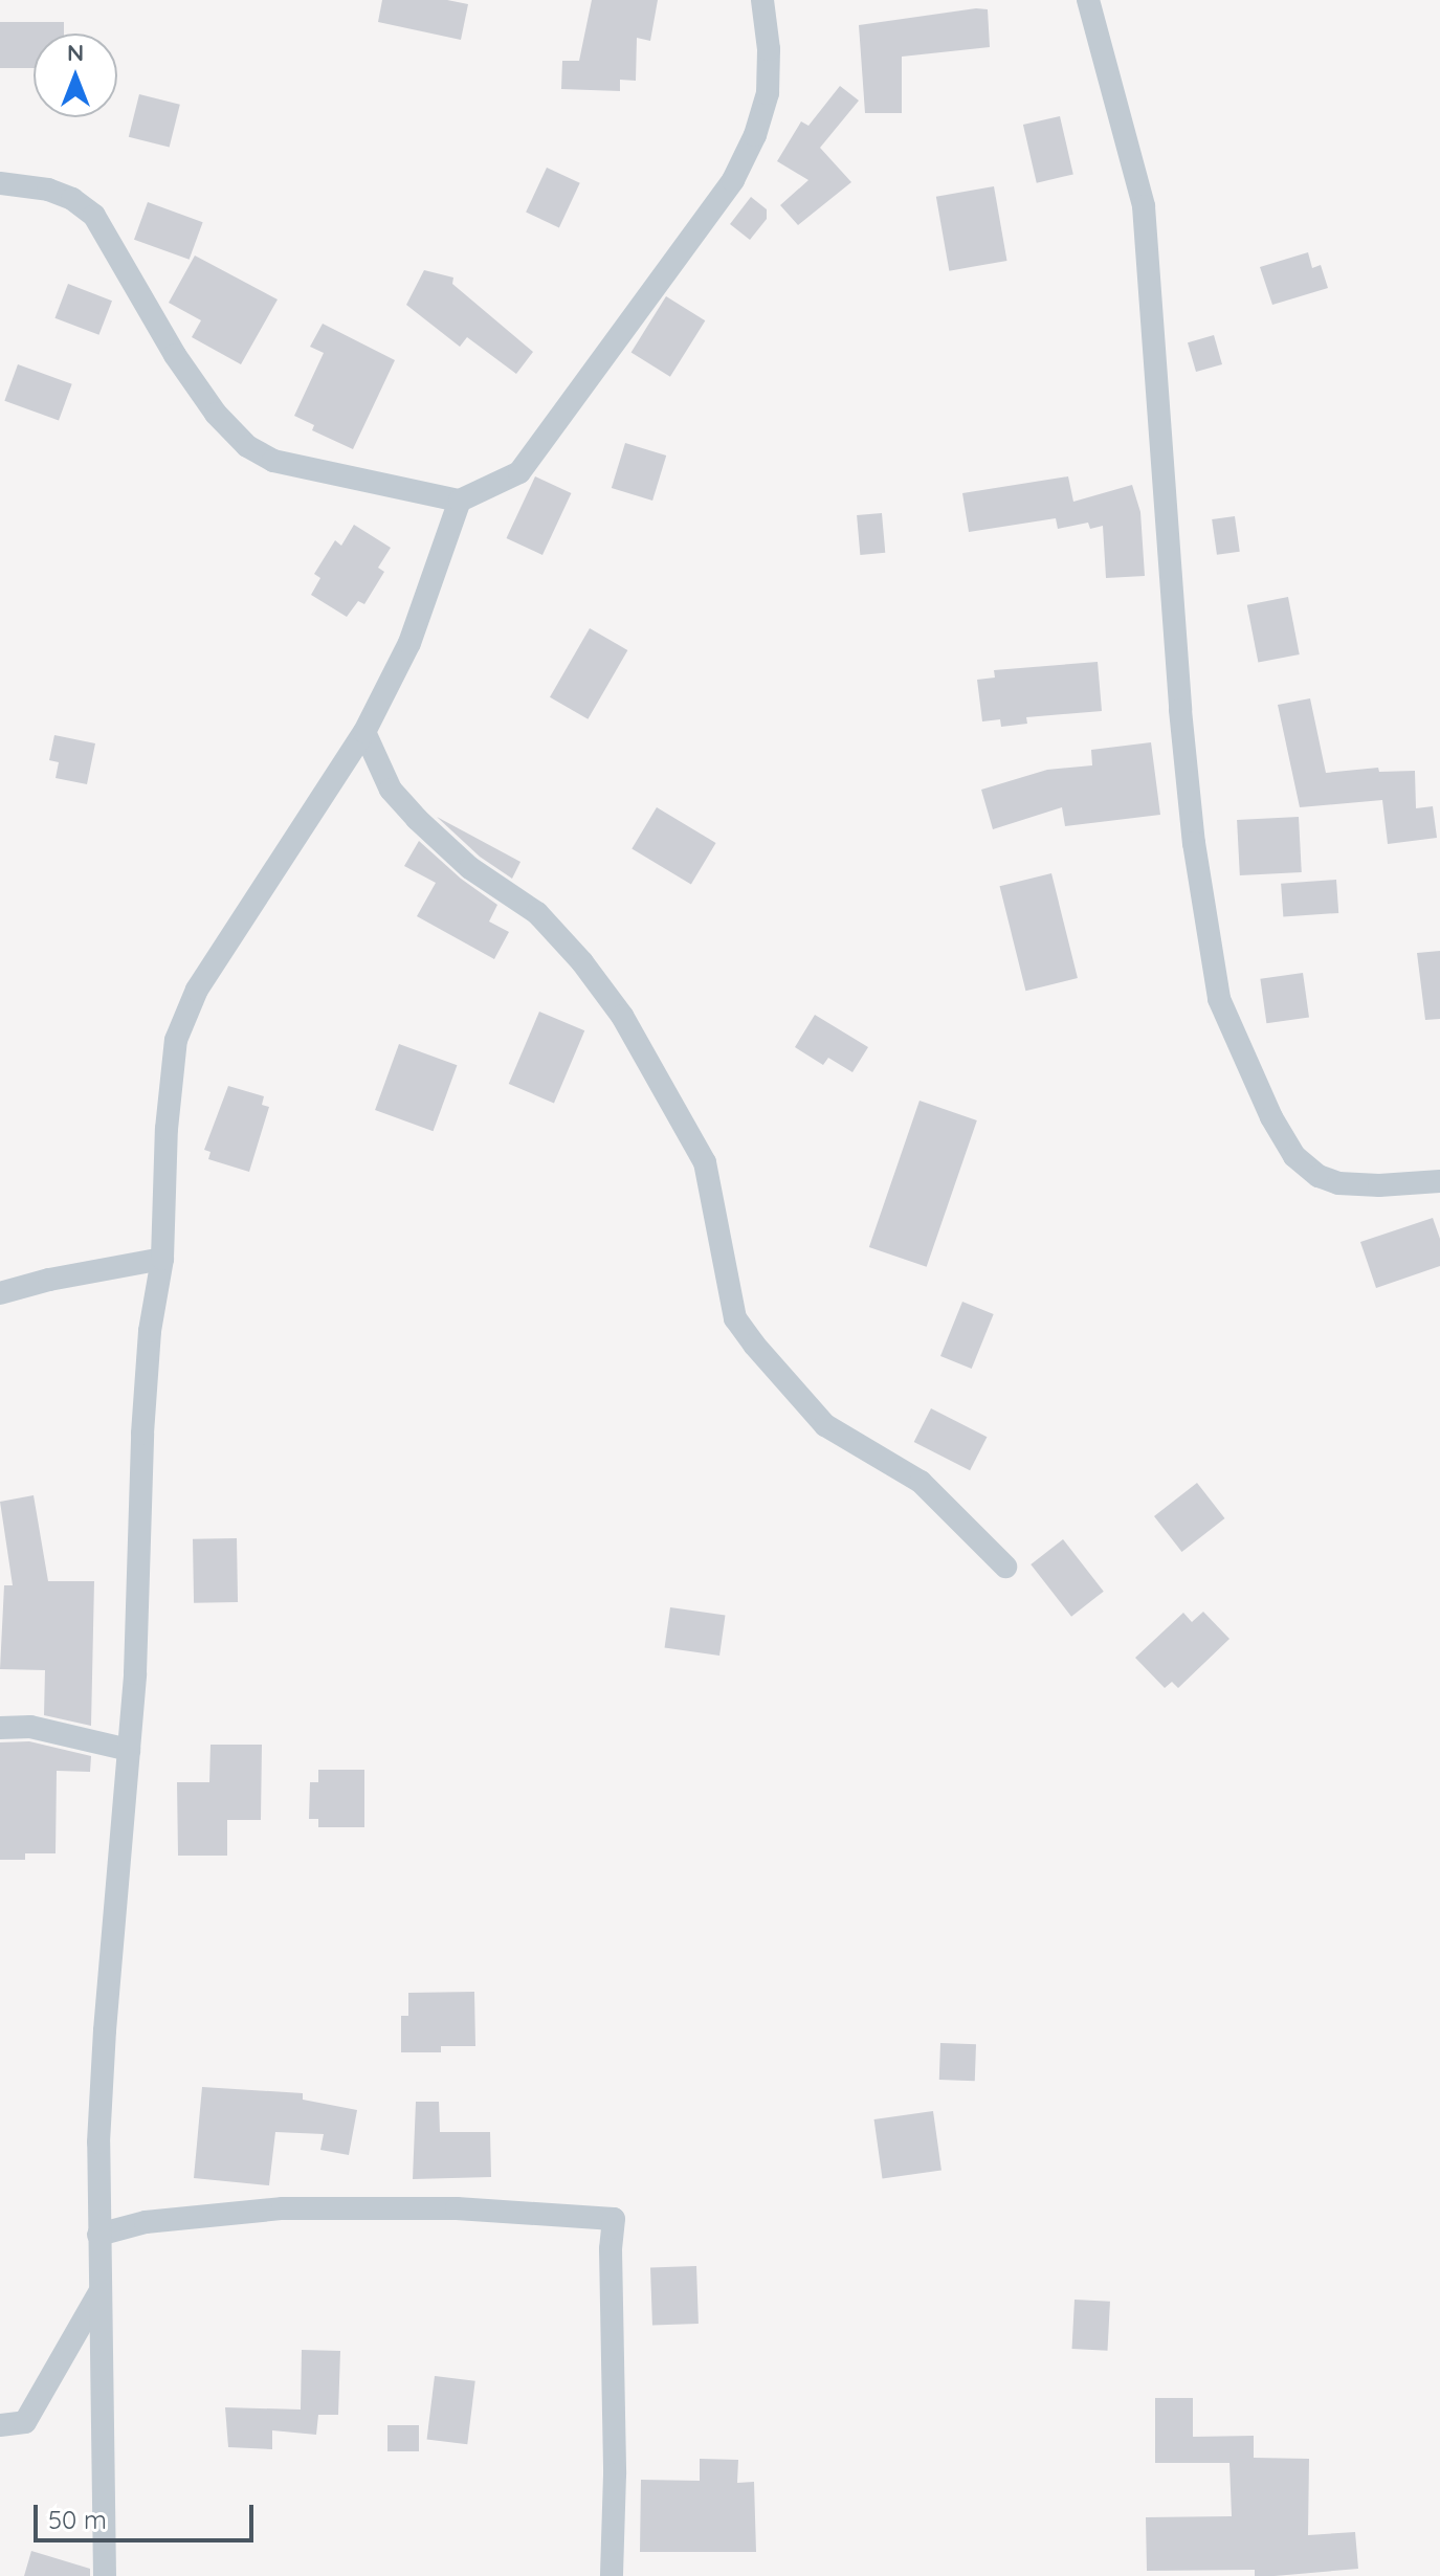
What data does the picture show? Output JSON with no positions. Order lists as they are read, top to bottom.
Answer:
{
  "scale_bar": "50 m",
  "north": "top"
}
